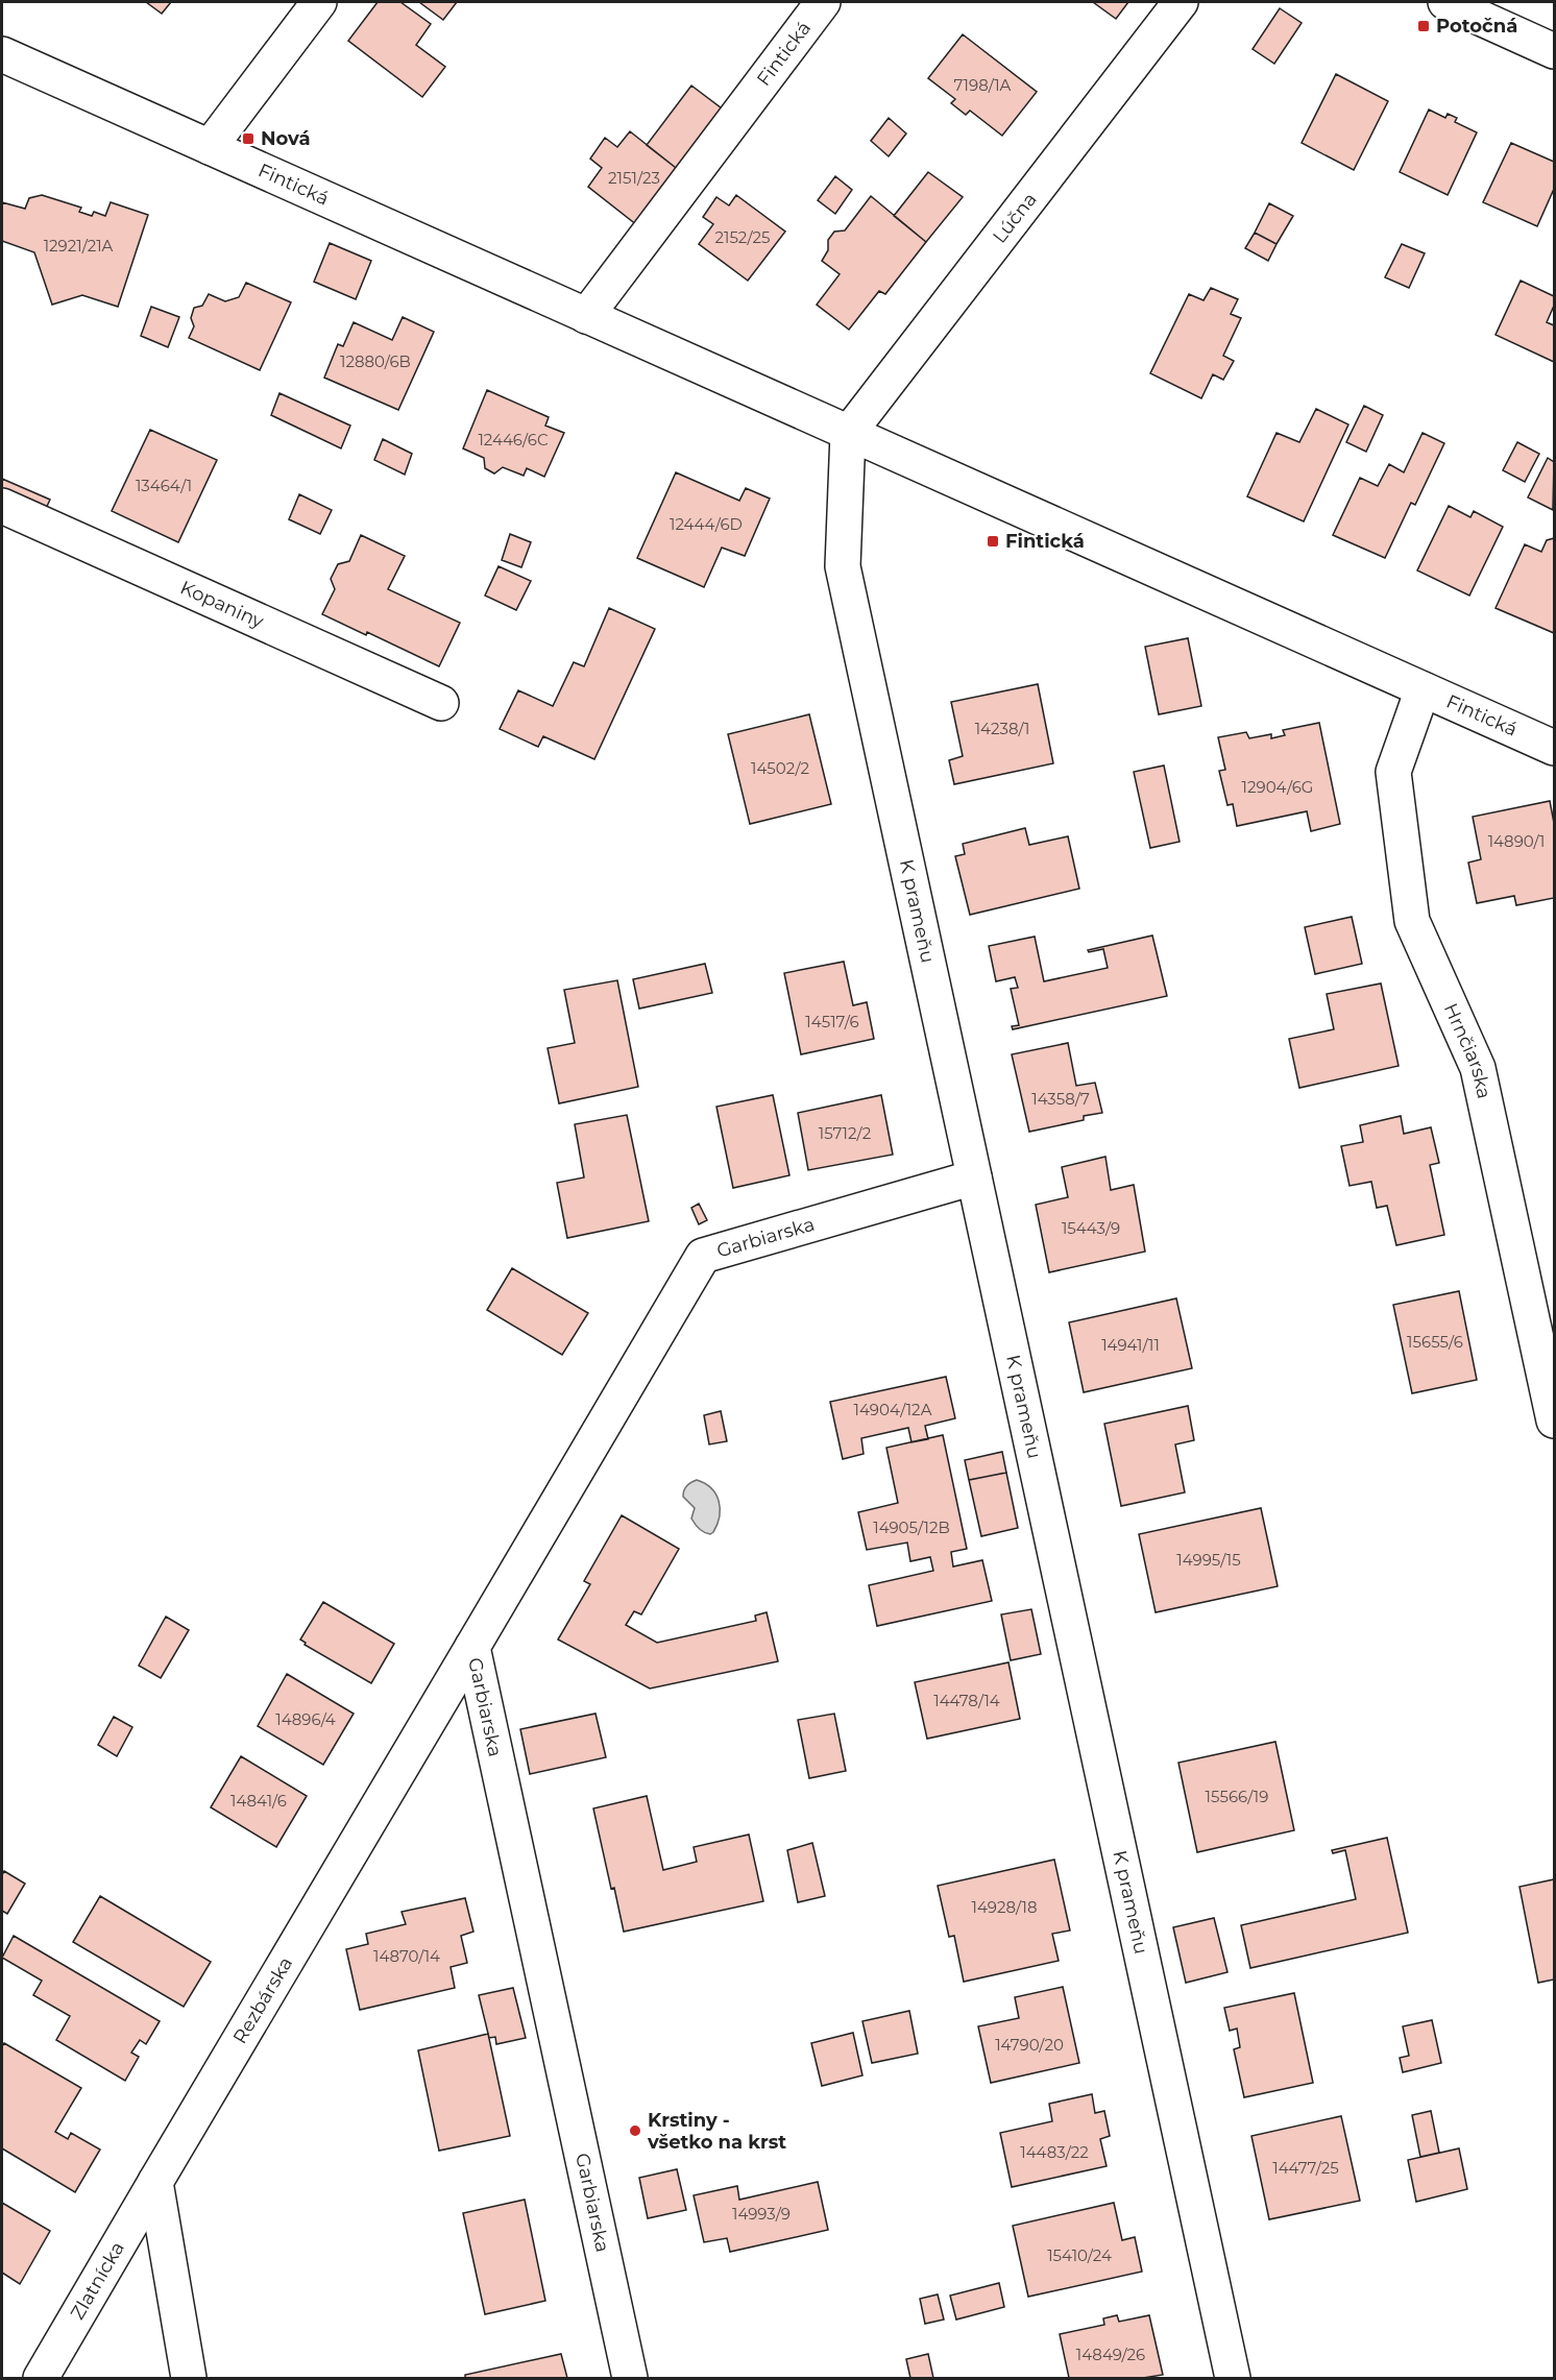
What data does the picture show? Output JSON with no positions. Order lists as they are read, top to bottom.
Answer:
{
  "streets": {
    "street": [
      "Fintická",
      "Lúčna",
      "Kopaniny",
      "K prameňu",
      "Hrnčiarska",
      "Garbiarska",
      "Rezbárska",
      "Zlatnícka"
    ]
  },
  "crossings": [
    ["Fintická", "Lúčna"],
    ["Fintická", "K prameňu"],
    ["Fintická", "Hrnčiarska"],
    ["Lúčna", "K prameňu"],
    ["K prameňu", "Garbiarska"],
    ["Garbiarska", "Rezbárska"],
    ["Rezbárska", "Zlatnícka"]
  ],
  "places": {
    "transit": ["Potočná", "Nová", "Fintická"],
    "other": ["Krstiny - všetko na krst"]
  },
  "house_numbers": [
    "7198/1A",
    "2151/23",
    "2152/25",
    "12921/21A",
    "12880/6B",
    "12446/6C",
    "13464/1",
    "12444/6D",
    "14238/1",
    "14502/2",
    "12904/6G",
    "14890/1",
    "14517/6",
    "14358/7",
    "15712/2",
    "15443/9",
    "15655/6",
    "14941/11",
    "14904/12A",
    "14905/12B",
    "14995/15",
    "14478/14",
    "14896/4",
    "15566/19",
    "14841/6",
    "14928/18",
    "14870/14",
    "14790/20",
    "14483/22",
    "14477/25",
    "14993/9",
    "15410/24",
    "14849/26"
  ]
}
